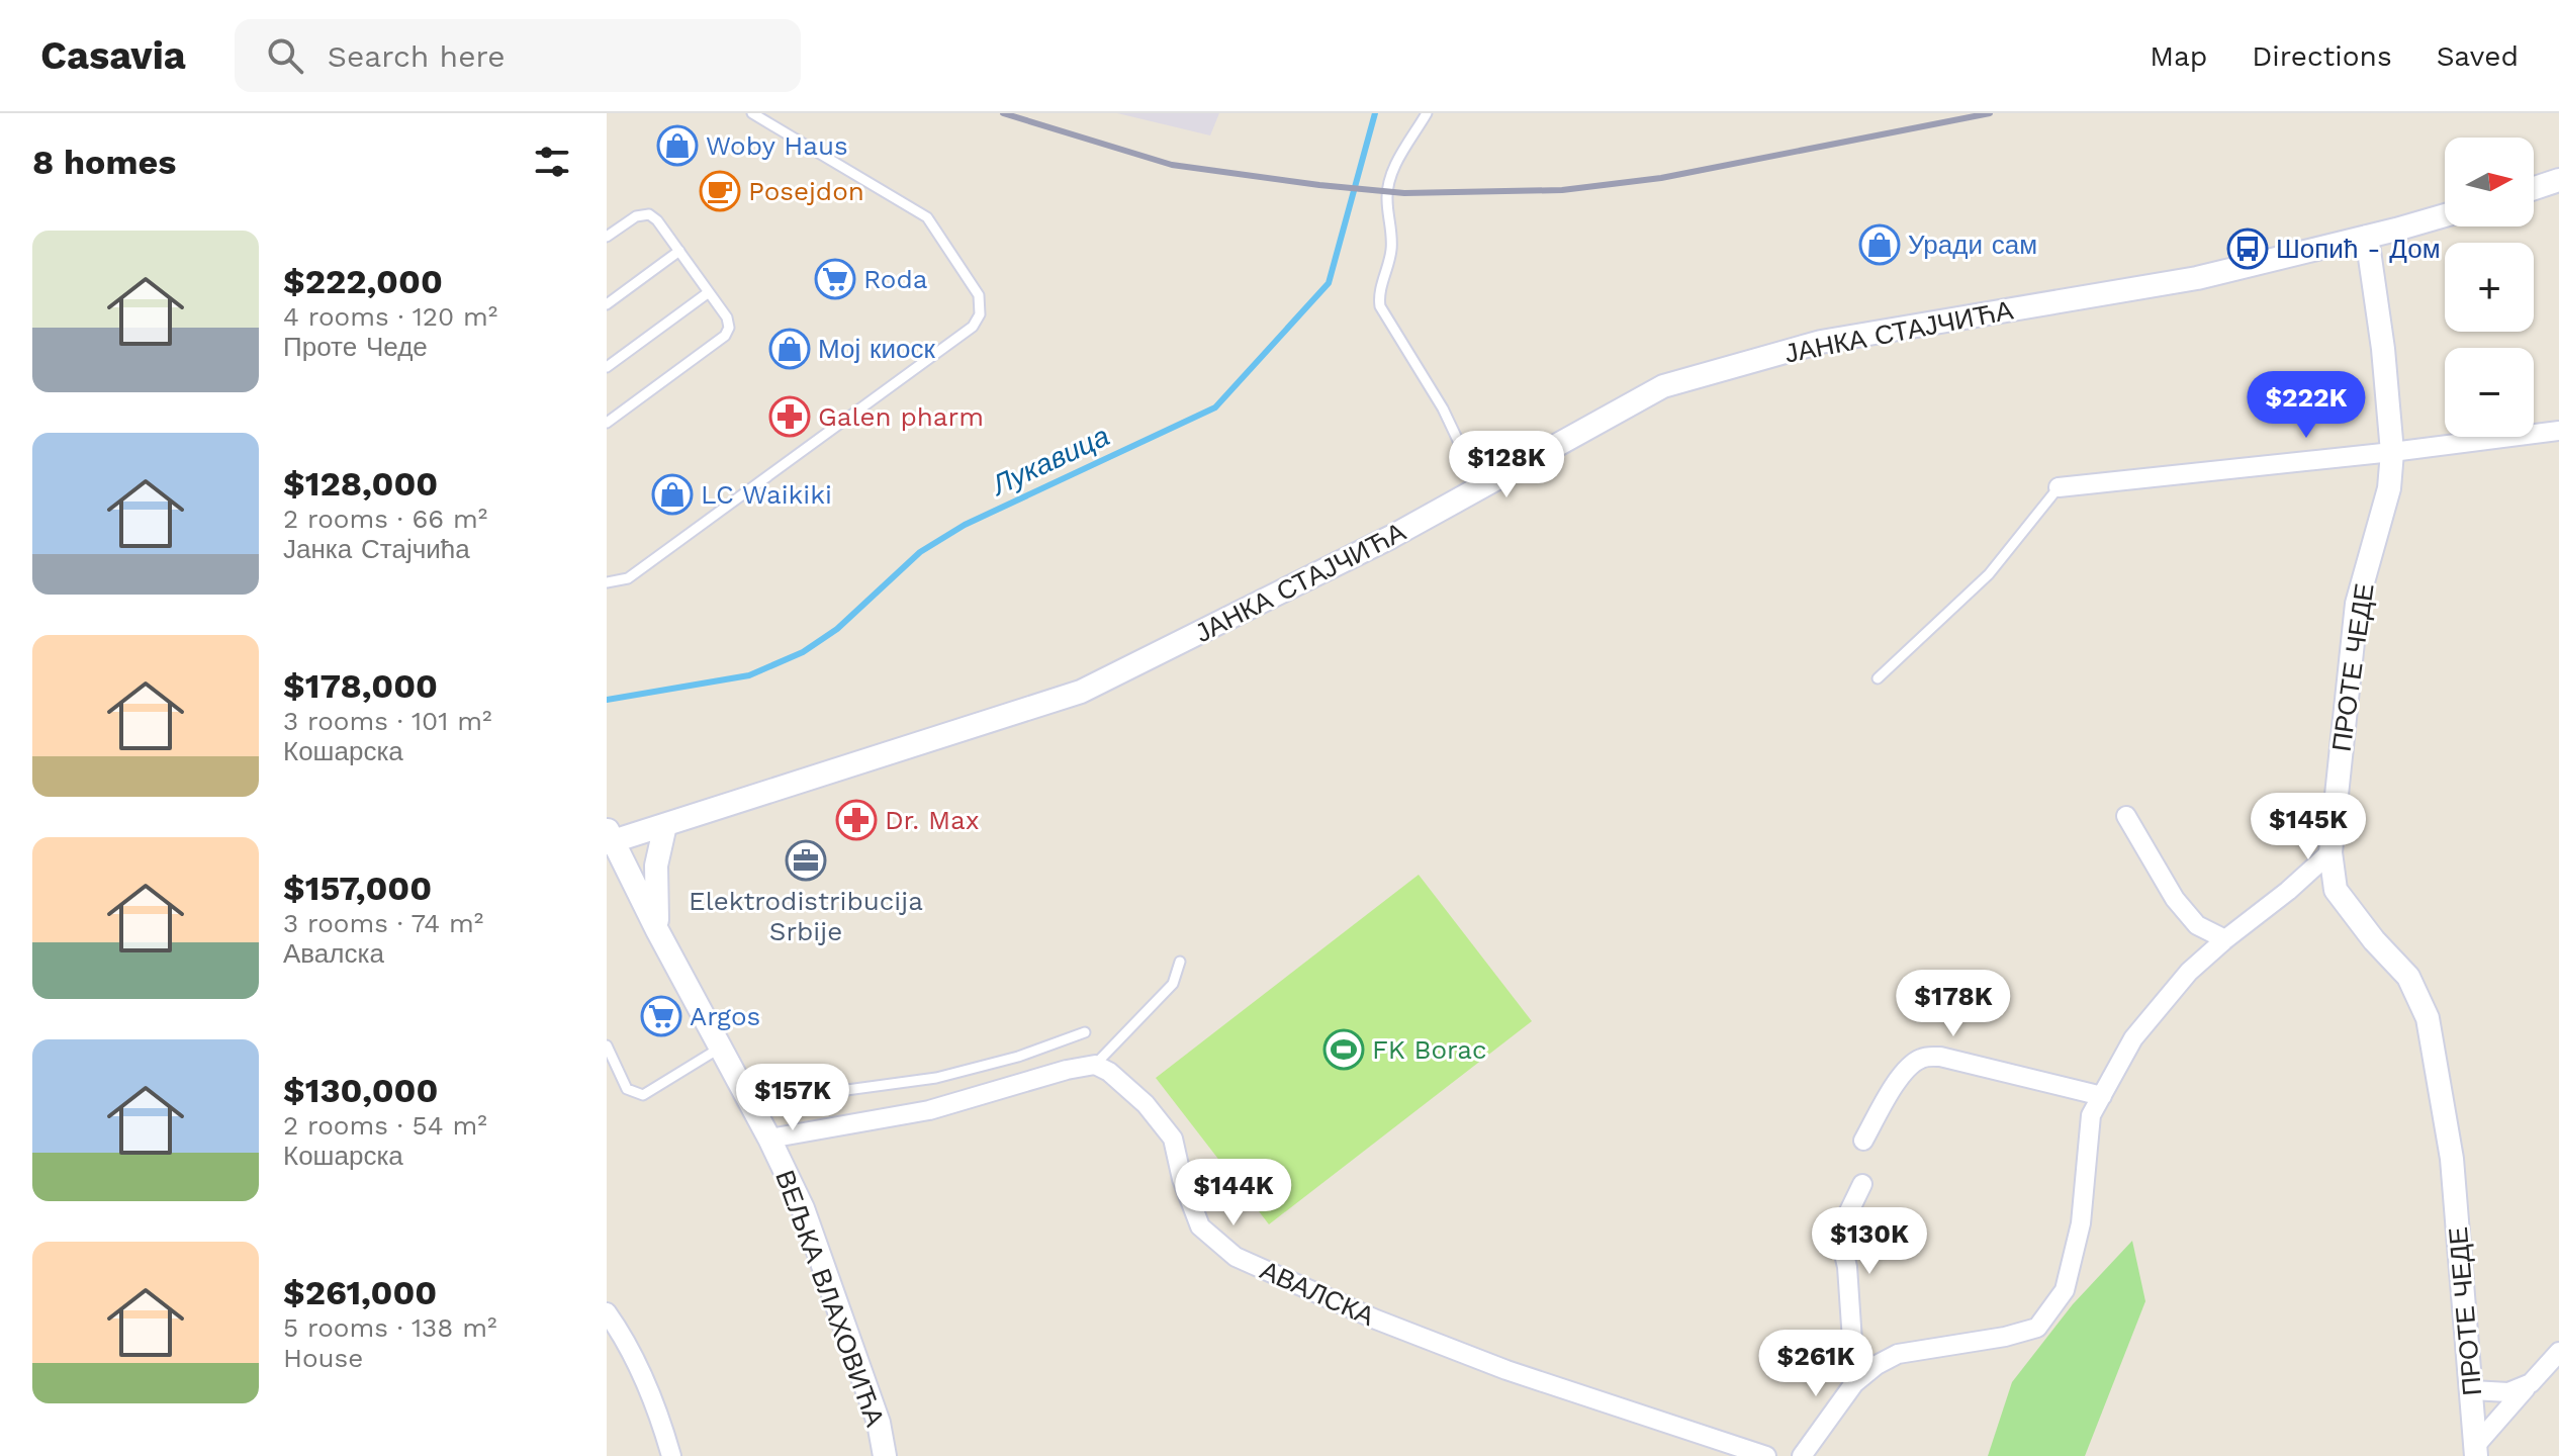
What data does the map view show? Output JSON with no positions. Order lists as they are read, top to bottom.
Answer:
{
  "streets": {
    "street": [
      "ЈАНКА СТАЈЧИЋА",
      "ПРОТЕ ЧЕДЕ",
      "АВАЛСКА",
      "ВЕЉКА ВЛАХОВИЋА"
    ]
  },
  "crossings": [
    ["ЈАНКА СТАЈЧИЋА", "ПРОТЕ ЧЕДЕ"],
    ["ЈАНКА СТАЈЧИЋА", "ВЕЉКА ВЛАХОВИЋА"]
  ],
  "water": ["Лукавица"],
  "places": {
    "shop": [
      "Woby Haus",
      "Уради сам",
      "Мој киоск",
      "LC Waikiki"
    ],
    "cafe": ["Posejdon"],
    "bus stop": ["Шопић - Дом"],
    "supermarket": ["Roda", "Argos"],
    "pharmacy": ["Galen pharm", "Dr. Max"],
    "office": ["Elektrodistribucija Srbije"],
    "sports": ["FK Borac"]
  },
  "north": "right",
  "page": {
    "header": "Casavia",
    "search": "Search here",
    "nav": ["Map", "Directions", "Saved"],
    "heading": "8 homes",
    "map_buttons": ["+", "−"],
    "list": [
      {
        "name": "$222,000",
        "note": "4 rooms · 120 m² · Проте Чеде"
      },
      {
        "name": "$128,000",
        "note": "2 rooms · 66 m² · Јанка Стајчића"
      },
      {
        "name": "$178,000",
        "note": "3 rooms · 101 m² · Кошарска"
      },
      {
        "name": "$157,000",
        "note": "3 rooms · 74 m² · Авалска"
      },
      {
        "name": "$130,000",
        "note": "2 rooms · 54 m² · Кошарска"
      },
      {
        "name": "$261,000",
        "note": "5 rooms · 138 m² · House"
      }
    ],
    "price": [
      "$222K",
      "$128K",
      "$145K",
      "$178K",
      "$157K",
      "$144K",
      "$130K",
      "$261K"
    ]
  }
}
